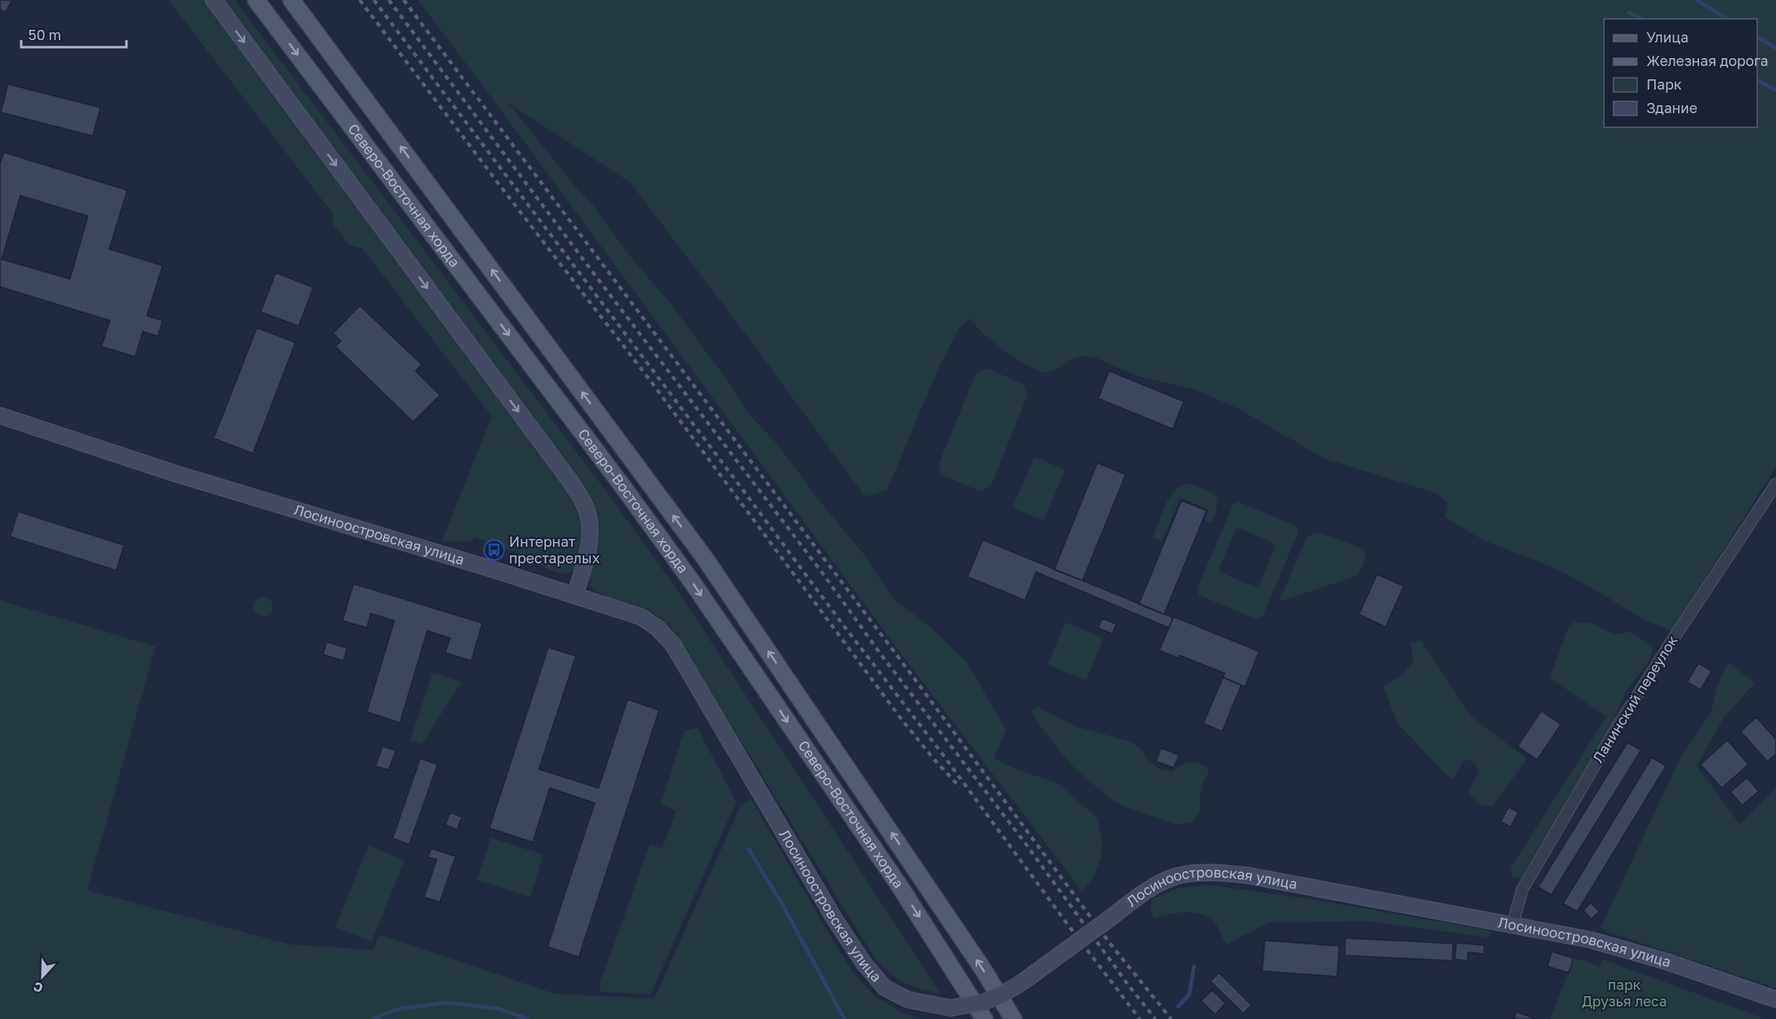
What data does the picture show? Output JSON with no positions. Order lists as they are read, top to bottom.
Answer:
{
  "streets": {
    "main road": ["Северо-Восточная хорда"],
    "street": ["Лосиноостровская улица", "Ланинский переулок"]
  },
  "crossings": [
    ["Лосиноостровская улица", "Ланинский переулок"]
  ],
  "parks": ["парк Друзья леса"],
  "places": {
    "bus stop": ["Интернат престарелых"]
  },
  "legend": [
    "Улица",
    "Железная дорога",
    "Парк",
    "Здание"
  ],
  "scale_bar": "50 m",
  "north": "bottom"
}
